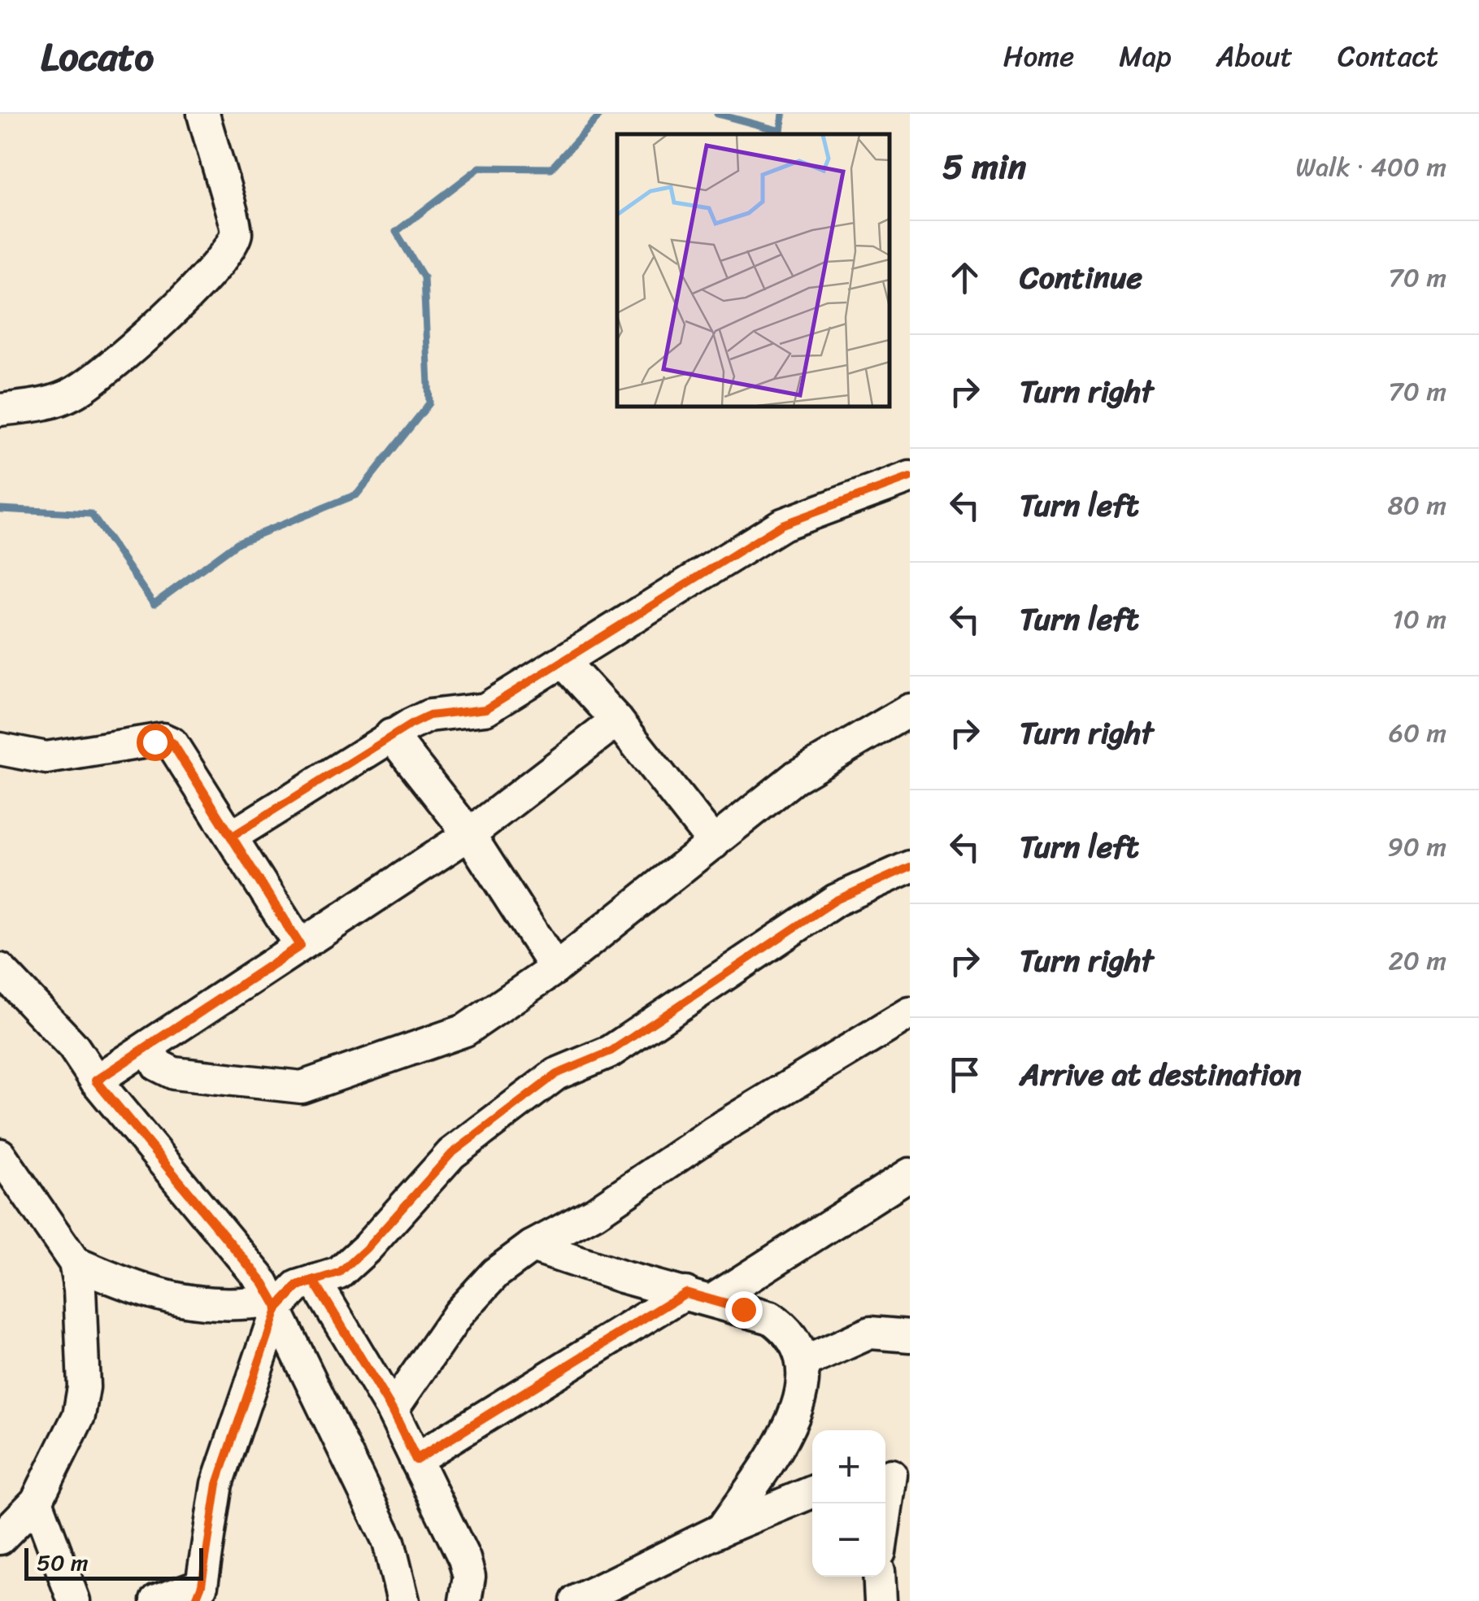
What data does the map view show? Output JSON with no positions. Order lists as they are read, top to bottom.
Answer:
{
  "scale_bar": "50 m",
  "page": {
    "header": "Locato",
    "nav": [
      "Home",
      "Map",
      "About",
      "Contact"
    ],
    "heading": ["5 min", "Walk · 400 m"],
    "list": [
      ["Continue", "70 m"],
      ["Turn right", "70 m"],
      ["Turn left", "80 m"],
      ["Turn left", "10 m"],
      ["Turn right", "60 m"],
      ["Turn left", "90 m"],
      ["Turn right", "20 m"],
      "Arrive at destination"
    ],
    "map_buttons": ["+", "−"],
    "scale": "50 m"
  }
}
